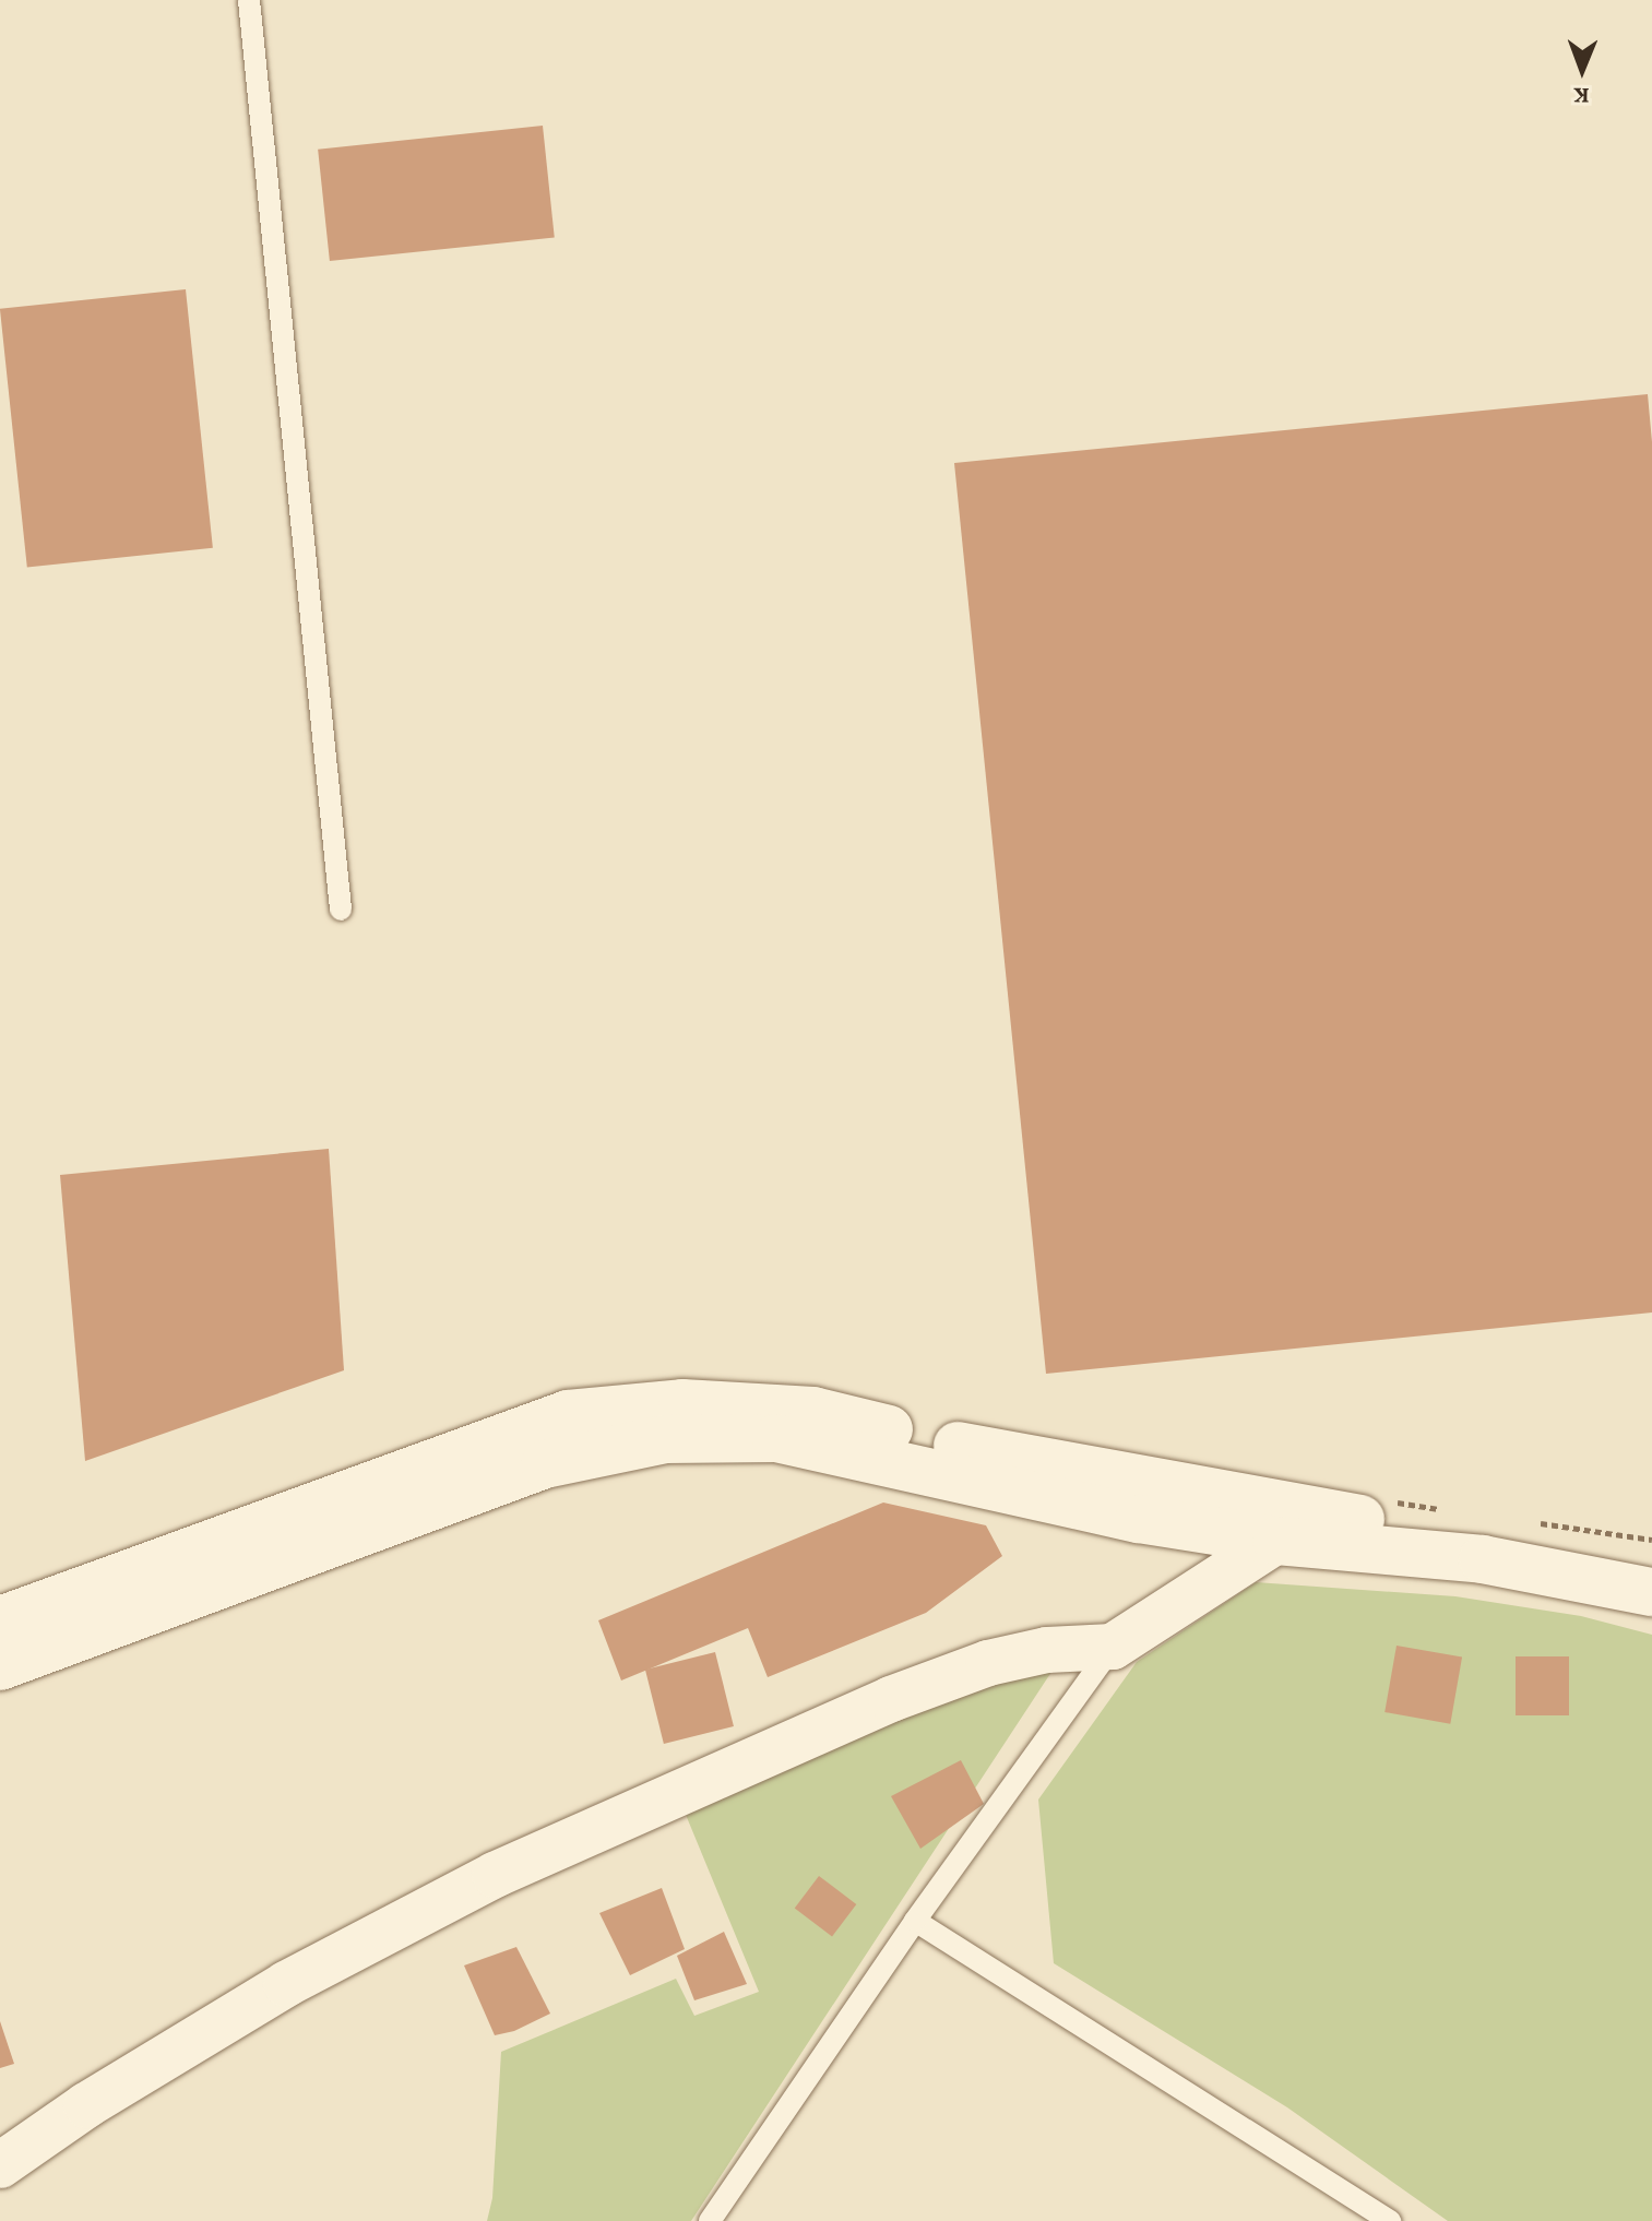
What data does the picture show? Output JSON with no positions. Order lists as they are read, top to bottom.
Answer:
{
  "north": "bottom"
}
